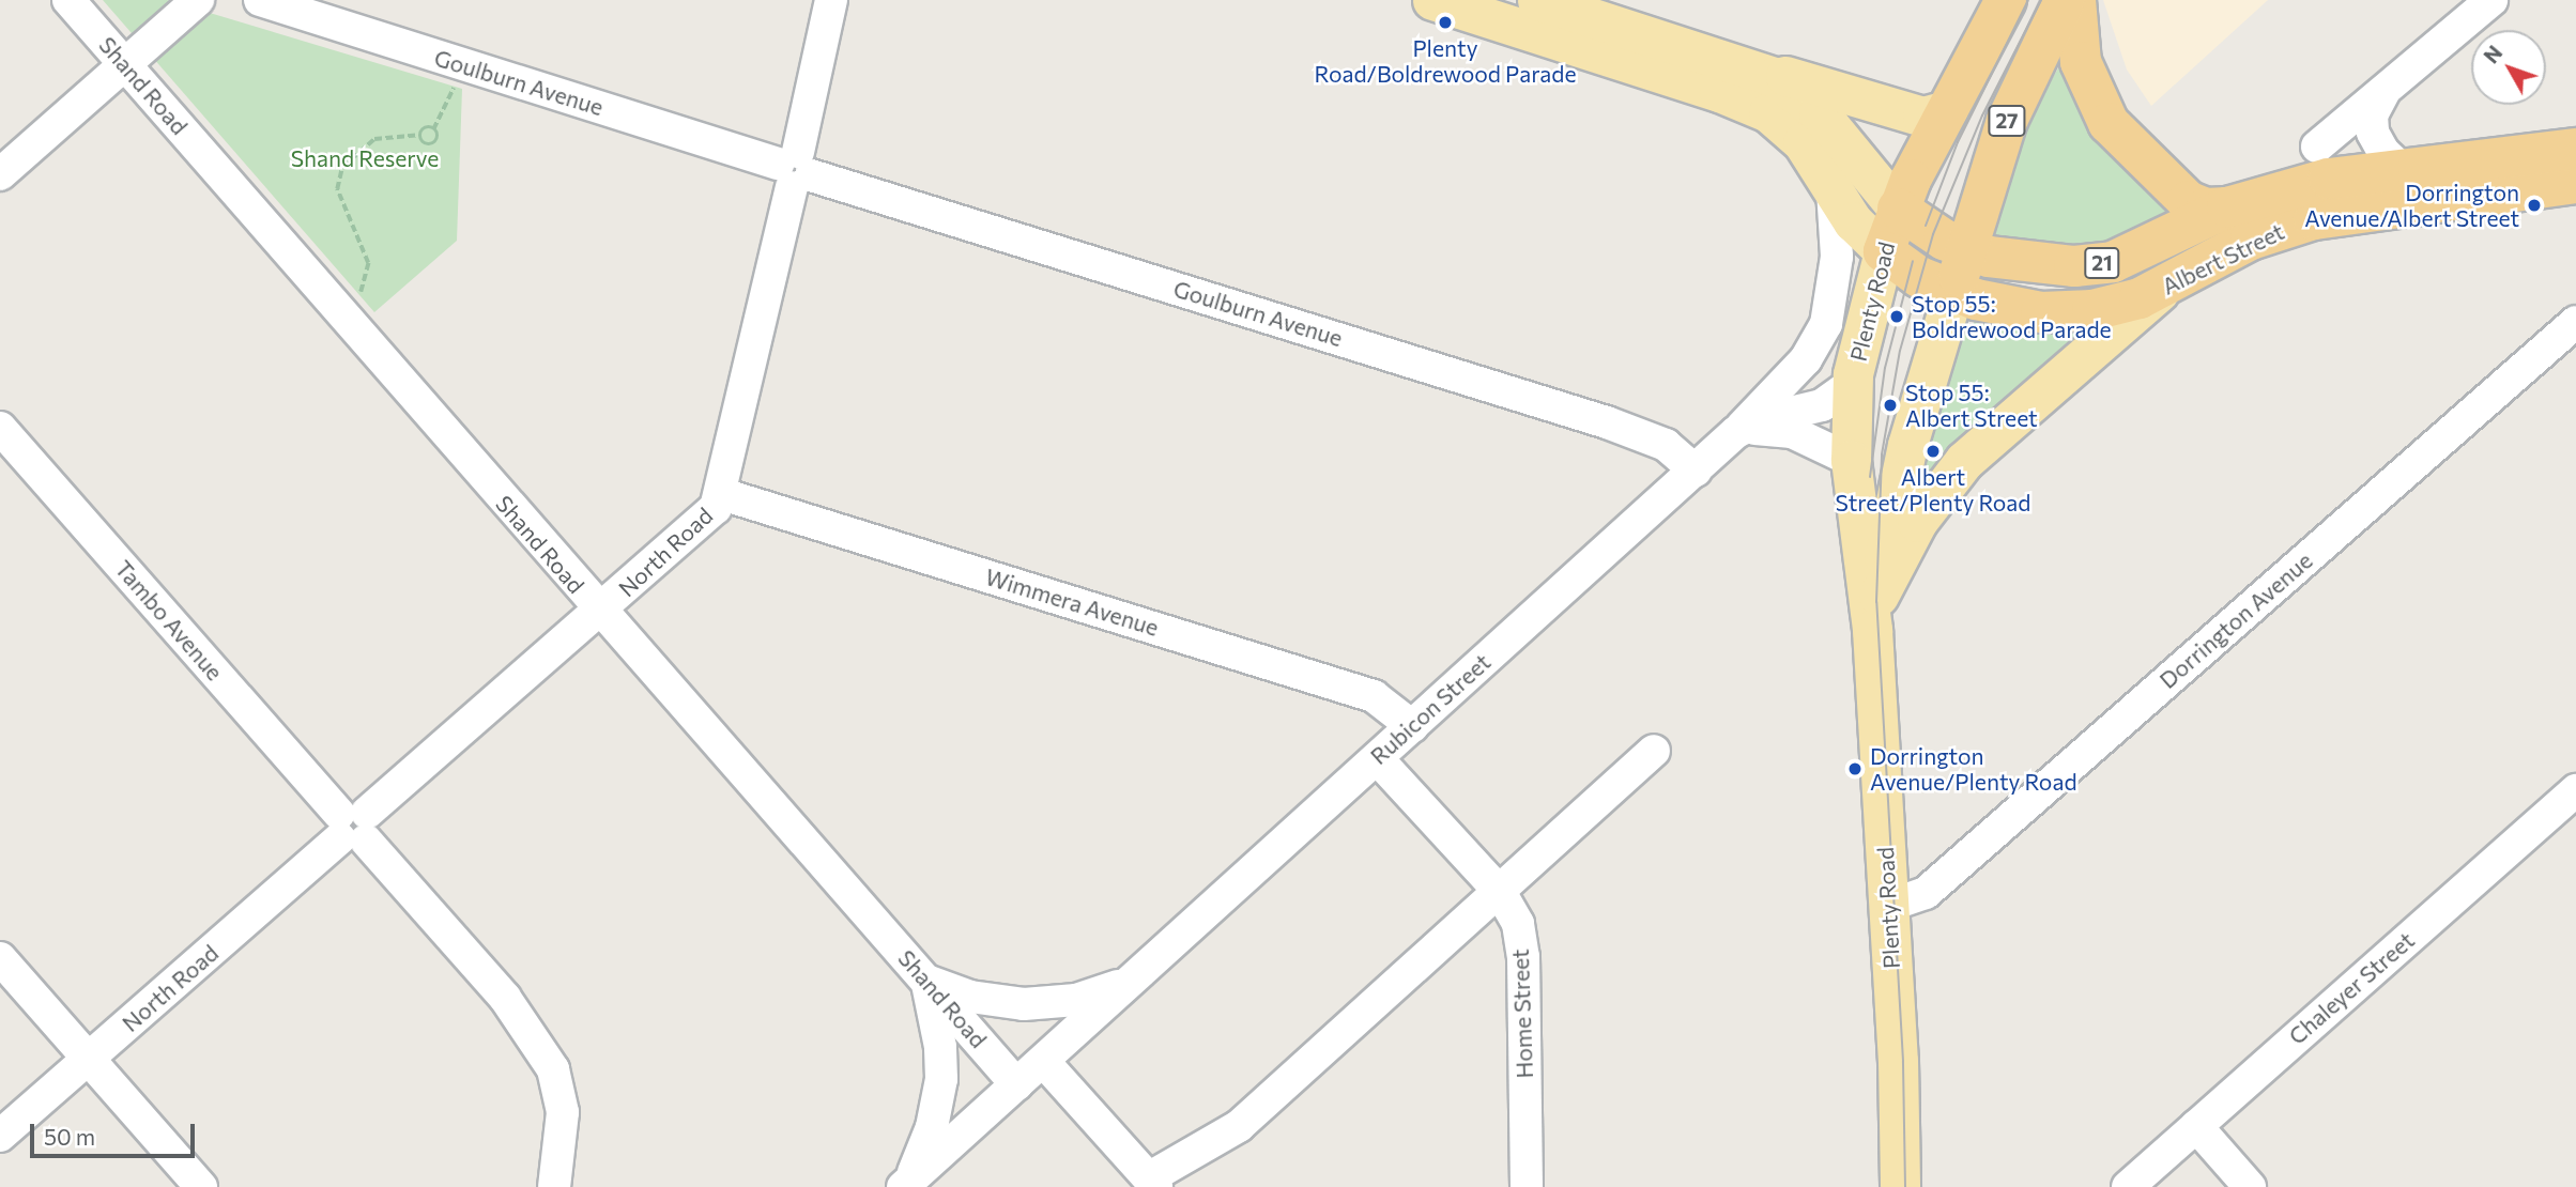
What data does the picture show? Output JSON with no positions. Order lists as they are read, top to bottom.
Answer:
{
  "streets": {
    "highway": [
      "27",
      "Albert Street",
      "21",
      "Plenty Road"
    ],
    "street": [
      "Goulburn Avenue",
      "Shand Road",
      "North Road",
      "Wimmera Avenue",
      "Tambo Avenue",
      "Dorrington Avenue",
      "Rubicon Street",
      "Chaleyer Street",
      "Home Street"
    ]
  },
  "crossings": [
    ["Goulburn Avenue", "North Road"],
    ["Goulburn Avenue", "Rubicon Street"],
    ["Shand Road", "North Road"],
    ["Shand Road", "Rubicon Street"],
    ["Albert Street", "21"],
    ["Albert Street", "Plenty Road"],
    ["21", "Plenty Road"],
    ["21", "Rubicon Street"],
    ["Plenty Road", "Dorrington Avenue"],
    ["Plenty Road", "Rubicon Street"],
    ["North Road", "Wimmera Avenue"],
    ["North Road", "Tambo Avenue"],
    ["Wimmera Avenue", "Rubicon Street"],
    ["Rubicon Street", "Home Street"]
  ],
  "parks": ["Shand Reserve"],
  "places": [
    "Plenty Road/Boldrewood Parade",
    "Dorrington Avenue/Albert Street",
    "Stop 55: Boldrewood Parade",
    "Stop 55: Albert Street",
    "Albert Street/Plenty Road",
    "Dorrington Avenue/Plenty Road"
  ],
  "scale_bar": "50 m",
  "north": "top left"
}
